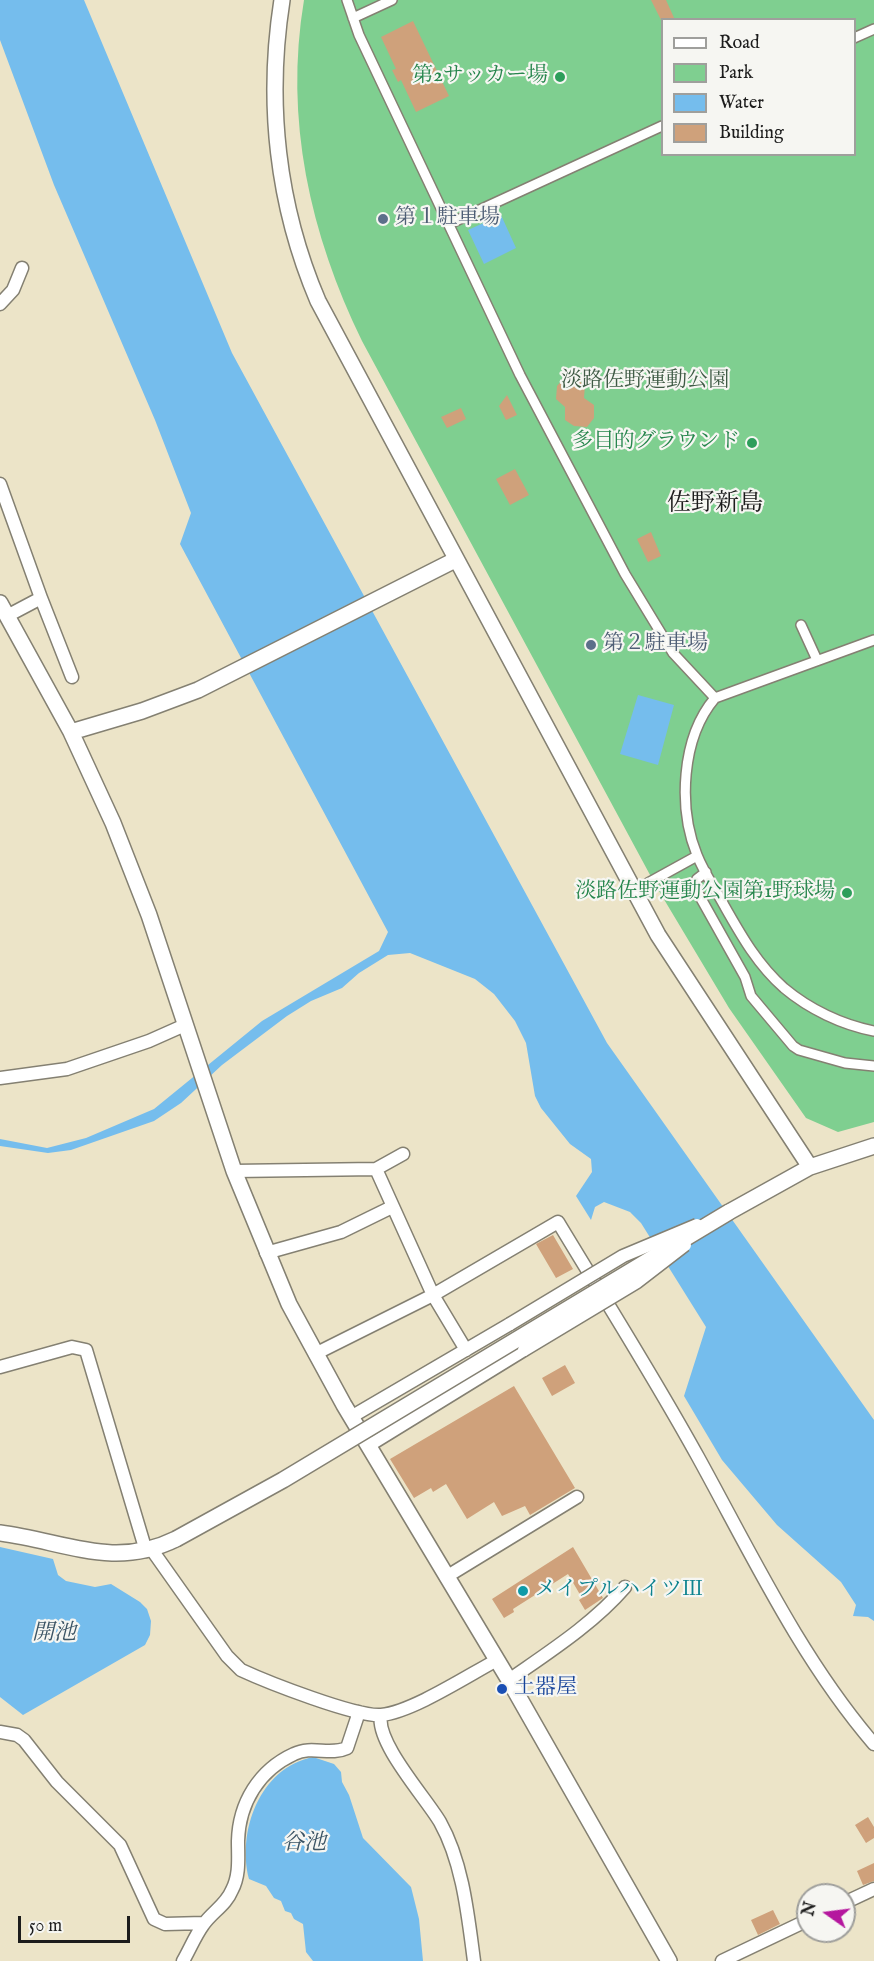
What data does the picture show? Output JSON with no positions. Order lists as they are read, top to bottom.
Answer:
{
  "districts": ["佐野新島"],
  "water": ["開池", "谷池"],
  "parks": ["淡路佐野運動公園"],
  "places": [
    "第2サッカー場",
    "第１駐車場",
    "多目的グラウンド",
    "第２駐車場",
    "淡路佐野運動公園第1野球場",
    "メイプルハイツⅢ",
    "土器屋"
  ],
  "legend": [
    "Road",
    "Park",
    "Water",
    "Building"
  ],
  "scale_bar": "50 m",
  "north": "left"
}
